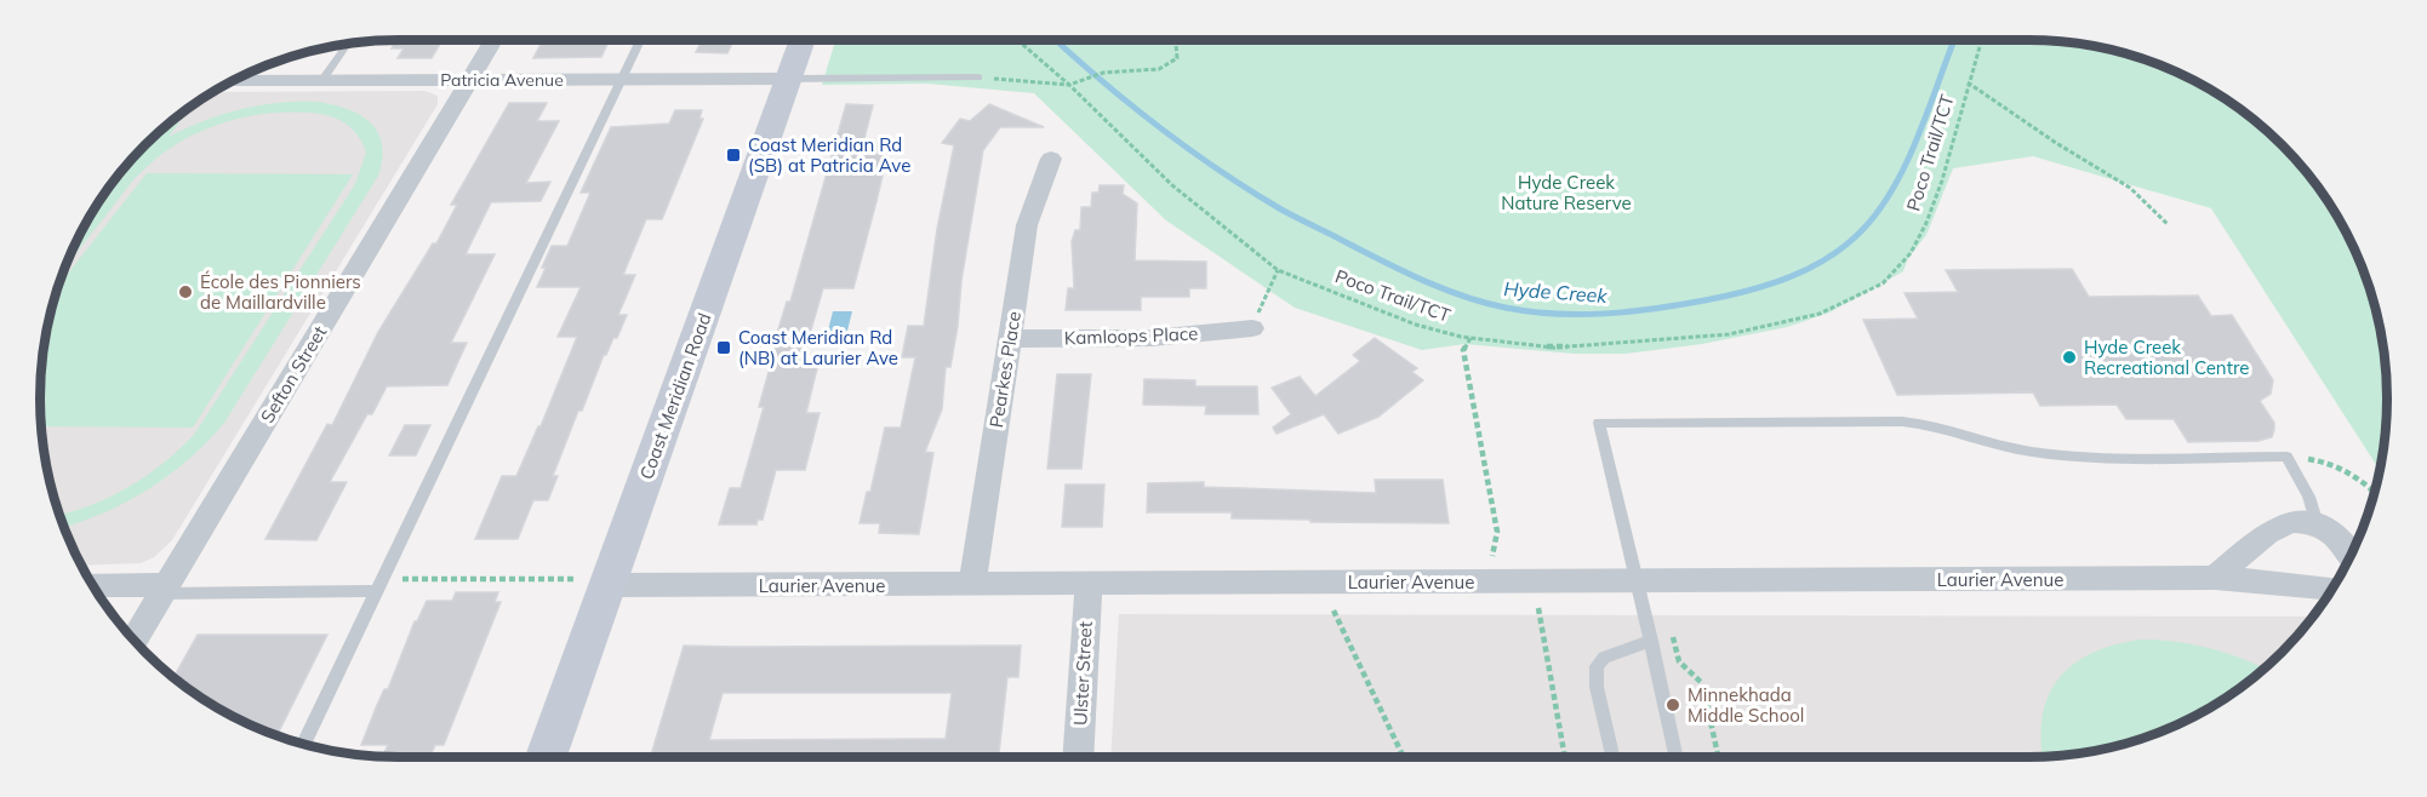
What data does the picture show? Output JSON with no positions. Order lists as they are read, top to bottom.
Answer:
{
  "streets": {
    "main road": ["Coast Meridian Road"],
    "street": [
      "Patricia Avenue",
      "Kamloops Place",
      "Pearkes Place",
      "Sefton Street",
      "Laurier Avenue",
      "Ulster Street"
    ],
    "path": ["Poco Trail/TCT"]
  },
  "crossings": [
    ["Patricia Avenue", "Sefton Street"],
    ["Patricia Avenue", "Coast Meridian Road"],
    ["Kamloops Place", "Pearkes Place"],
    ["Pearkes Place", "Laurier Avenue"],
    ["Coast Meridian Road", "Laurier Avenue"],
    ["Laurier Avenue", "Ulster Street"]
  ],
  "water": ["Hyde Creek"],
  "parks": ["Hyde Creek Nature Reserve"],
  "places": {
    "transit": ["Coast Meridian Rd (SB) at Patricia Ave", "Coast Meridian Rd (NB) at Laurier Ave"],
    "other": ["École des Pionniers de Maillardville", "Hyde Creek Recreational Centre", "Minnekhada Middle School"]
  }
}
